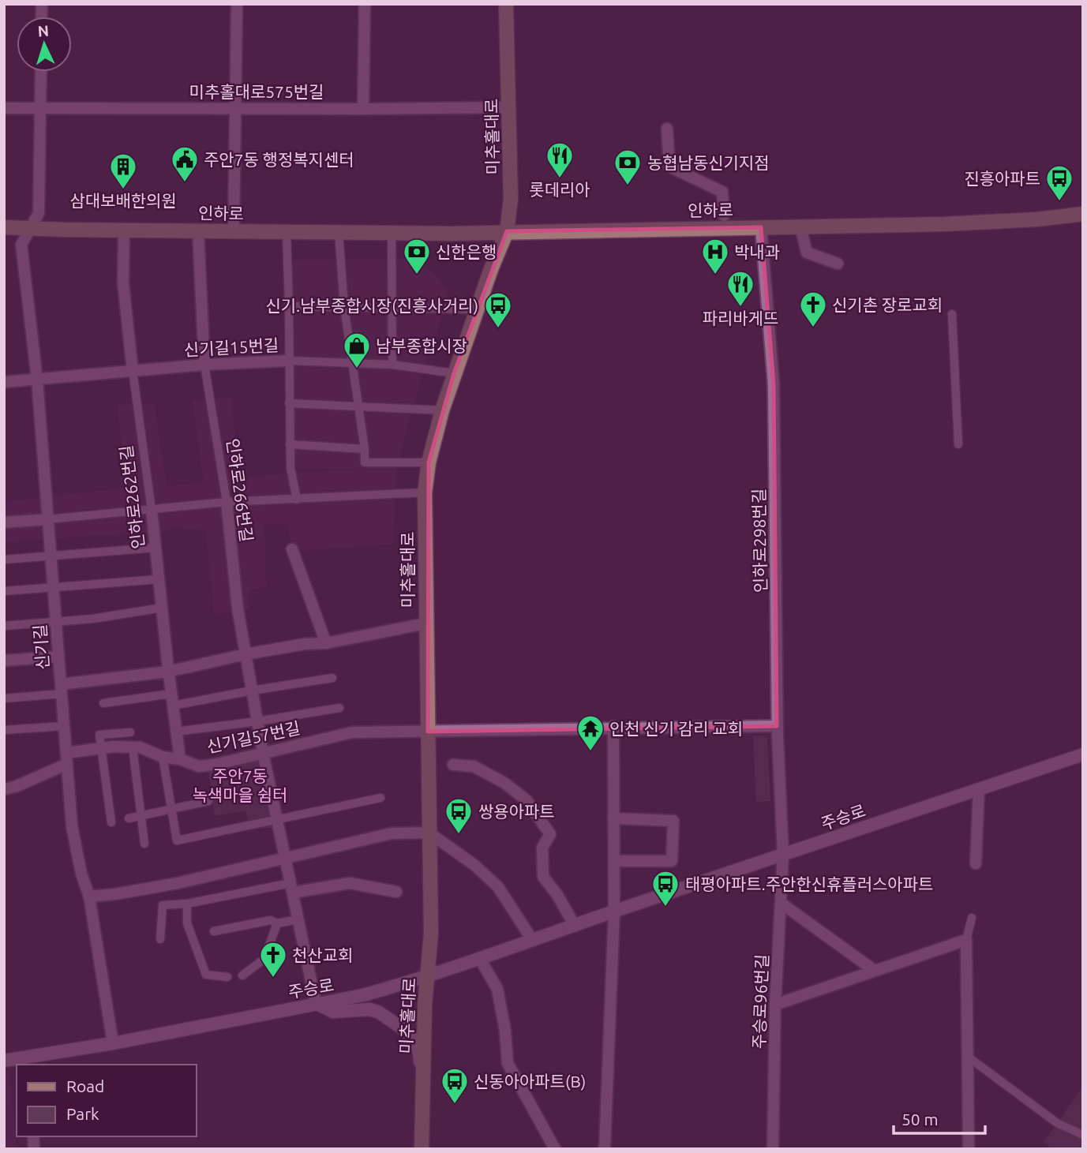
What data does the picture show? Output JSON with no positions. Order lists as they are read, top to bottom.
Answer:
{
  "streets": {
    "main road": ["미추홀대로", "인하로"],
    "street": [
      "미추홀대로575번길",
      "신기길15번길",
      "인하로266번길",
      "인하로262번길",
      "인하로298번길",
      "신기길",
      "신기길57번길",
      "주승로",
      "주승로96번길"
    ]
  },
  "crossings": [
    ["미추홀대로575번길", "미추홀대로"],
    ["미추홀대로", "인하로"],
    ["미추홀대로", "신기길15번길"],
    ["미추홀대로", "신기길57번길"],
    ["미추홀대로", "주승로"],
    ["인하로", "인하로266번길"],
    ["인하로", "인하로262번길"],
    ["인하로", "인하로298번길"],
    ["인하로", "신기길"],
    ["신기길15번길", "인하로266번길"],
    ["신기길15번길", "인하로262번길"],
    ["신기길15번길", "신기길"],
    ["인하로266번길", "신기길57번길"],
    ["인하로266번길", "주승로"],
    ["인하로262번길", "신기길57번길"],
    ["인하로298번길", "신기길57번길"],
    ["인하로298번길", "주승로"],
    ["인하로298번길", "주승로96번길"],
    ["신기길", "신기길57번길"],
    ["신기길", "주승로"],
    ["주승로", "주승로96번길"]
  ],
  "parks": ["주안7동 녹색마을 쉼터"],
  "places": {
    "restaurant": ["롯데리아", "파리바게뜨"],
    "public building": ["주안7동 행정복지센터"],
    "bank": ["농협남동신기지점", "신한은행"],
    "building": ["삼대보배한의원"],
    "bus stop": [
      "진흥아파트",
      "신기.남부종합시장(진흥사거리)",
      "쌍용아파트",
      "태평아파트.주안한신휴플러스아파트",
      "신동아아파트(B)"
    ],
    "hospital": ["박내과"],
    "church": ["신기촌 장로교회", "천산교회"],
    "shop": ["남부종합시장"],
    "temple": ["인천 신기 감리 교회"]
  },
  "legend": ["Road", "Park"],
  "scale_bar": "50 m",
  "north": "top"
}
